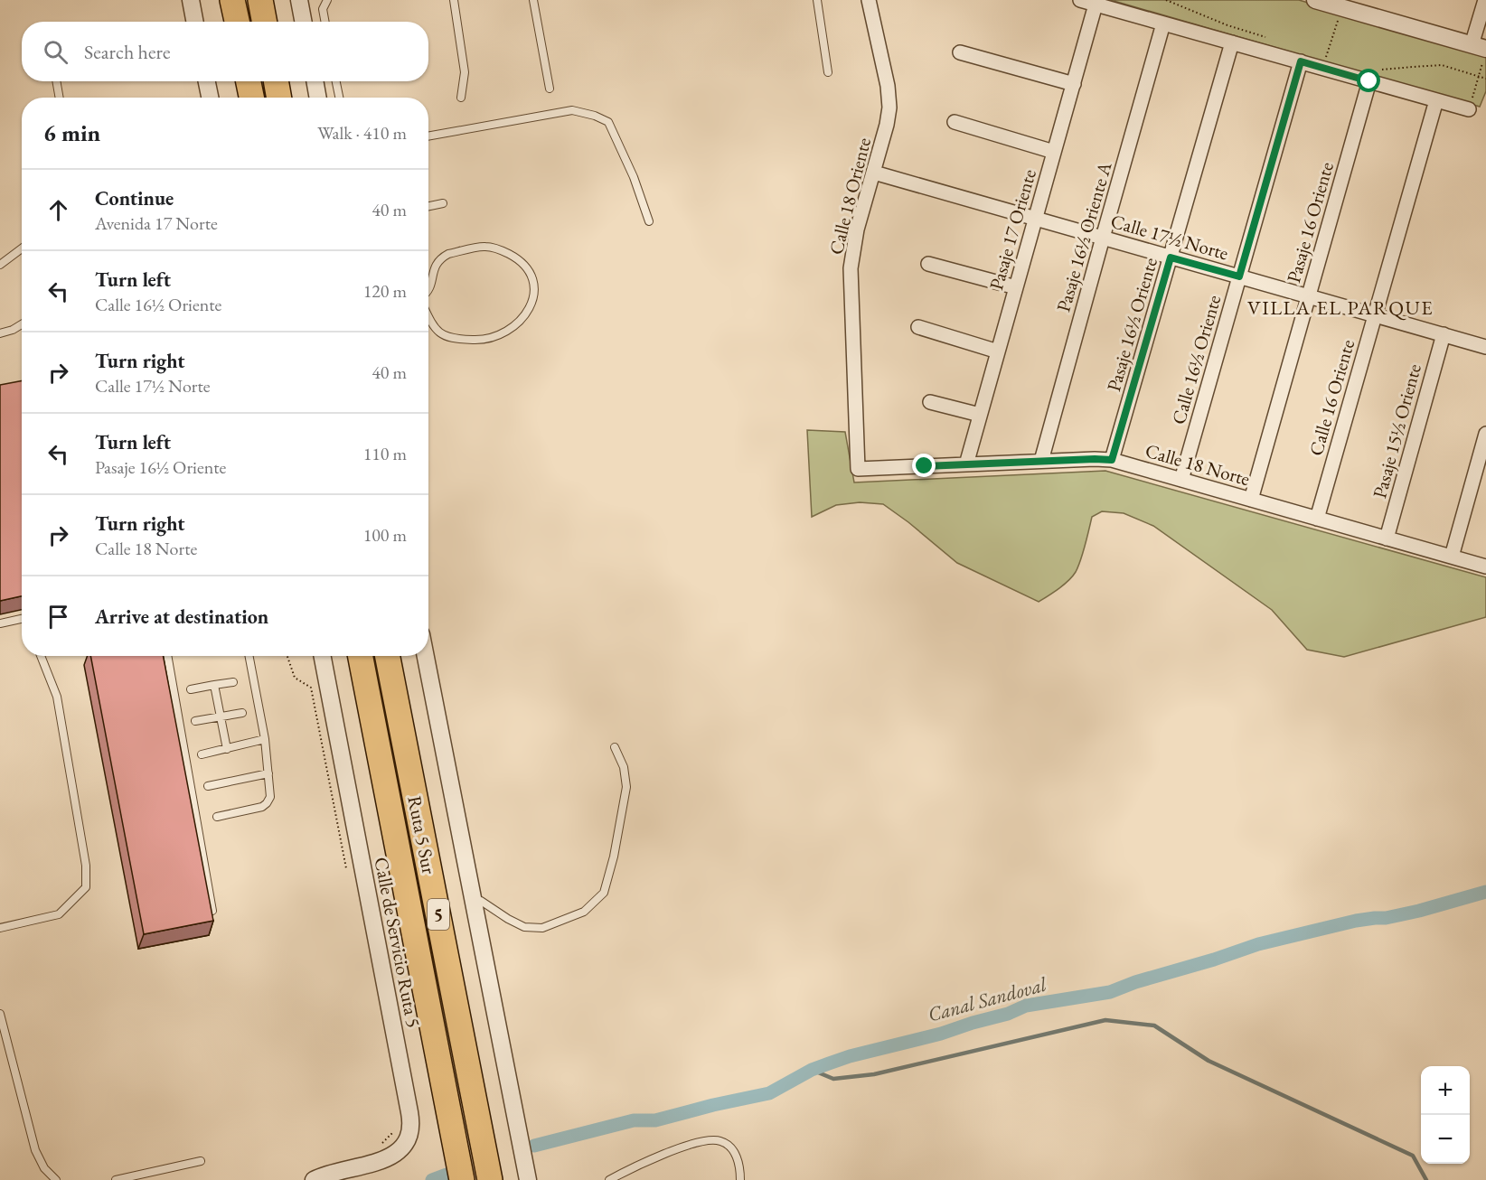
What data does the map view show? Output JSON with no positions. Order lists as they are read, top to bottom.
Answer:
{
  "streets": {
    "highway": ["Ruta 5 Sur", "5"],
    "street": [
      "Calle 18 Oriente",
      "Pasaje 16 Oriente",
      "Pasaje 17 Oriente",
      "Pasaje 16½ Oriente A",
      "Calle 17½ Norte",
      "Pasaje 16½ Oriente",
      "Calle 16½ Oriente",
      "Calle 16 Oriente",
      "Pasaje 15½ Oriente",
      "Calle 18 Norte",
      "Calle de Servicio Ruta 5"
    ]
  },
  "crossings": [
    ["Calle 18 Oriente", "Calle 17½ Norte"],
    ["Calle 18 Oriente", "Calle 18 Norte"],
    ["Pasaje 16 Oriente", "Calle 17½ Norte"],
    ["Pasaje 16 Oriente", "Calle 18 Norte"],
    ["Pasaje 17 Oriente", "Calle 17½ Norte"],
    ["Pasaje 17 Oriente", "Calle 18 Norte"],
    ["Pasaje 16½ Oriente A", "Calle 17½ Norte"],
    ["Pasaje 16½ Oriente A", "Calle 18 Norte"],
    ["Calle 17½ Norte", "Pasaje 16½ Oriente"],
    ["Calle 17½ Norte", "Calle 16½ Oriente"],
    ["Calle 17½ Norte", "Calle 16 Oriente"],
    ["Calle 17½ Norte", "Pasaje 15½ Oriente"],
    ["Pasaje 16½ Oriente", "Calle 18 Norte"],
    ["Calle 16½ Oriente", "Calle 18 Norte"],
    ["Calle 16 Oriente", "Calle 18 Norte"],
    ["Pasaje 15½ Oriente", "Calle 18 Norte"]
  ],
  "districts": ["VILLA EL PARQUE"],
  "water": ["Canal Sandoval"],
  "page": {
    "search": "Search here",
    "heading": ["6 min", "Walk · 410 m"],
    "list": [
      ["Continue", "Avenida 17 Norte", "40 m"],
      ["Turn left", "Calle 16½ Oriente", "120 m"],
      ["Turn right", "Calle 17½ Norte", "40 m"],
      ["Turn left", "Pasaje 16½ Oriente", "110 m"],
      ["Turn right", "Calle 18 Norte", "100 m"],
      "Arrive at destination"
    ],
    "map_buttons": ["+", "−"]
  }
}
